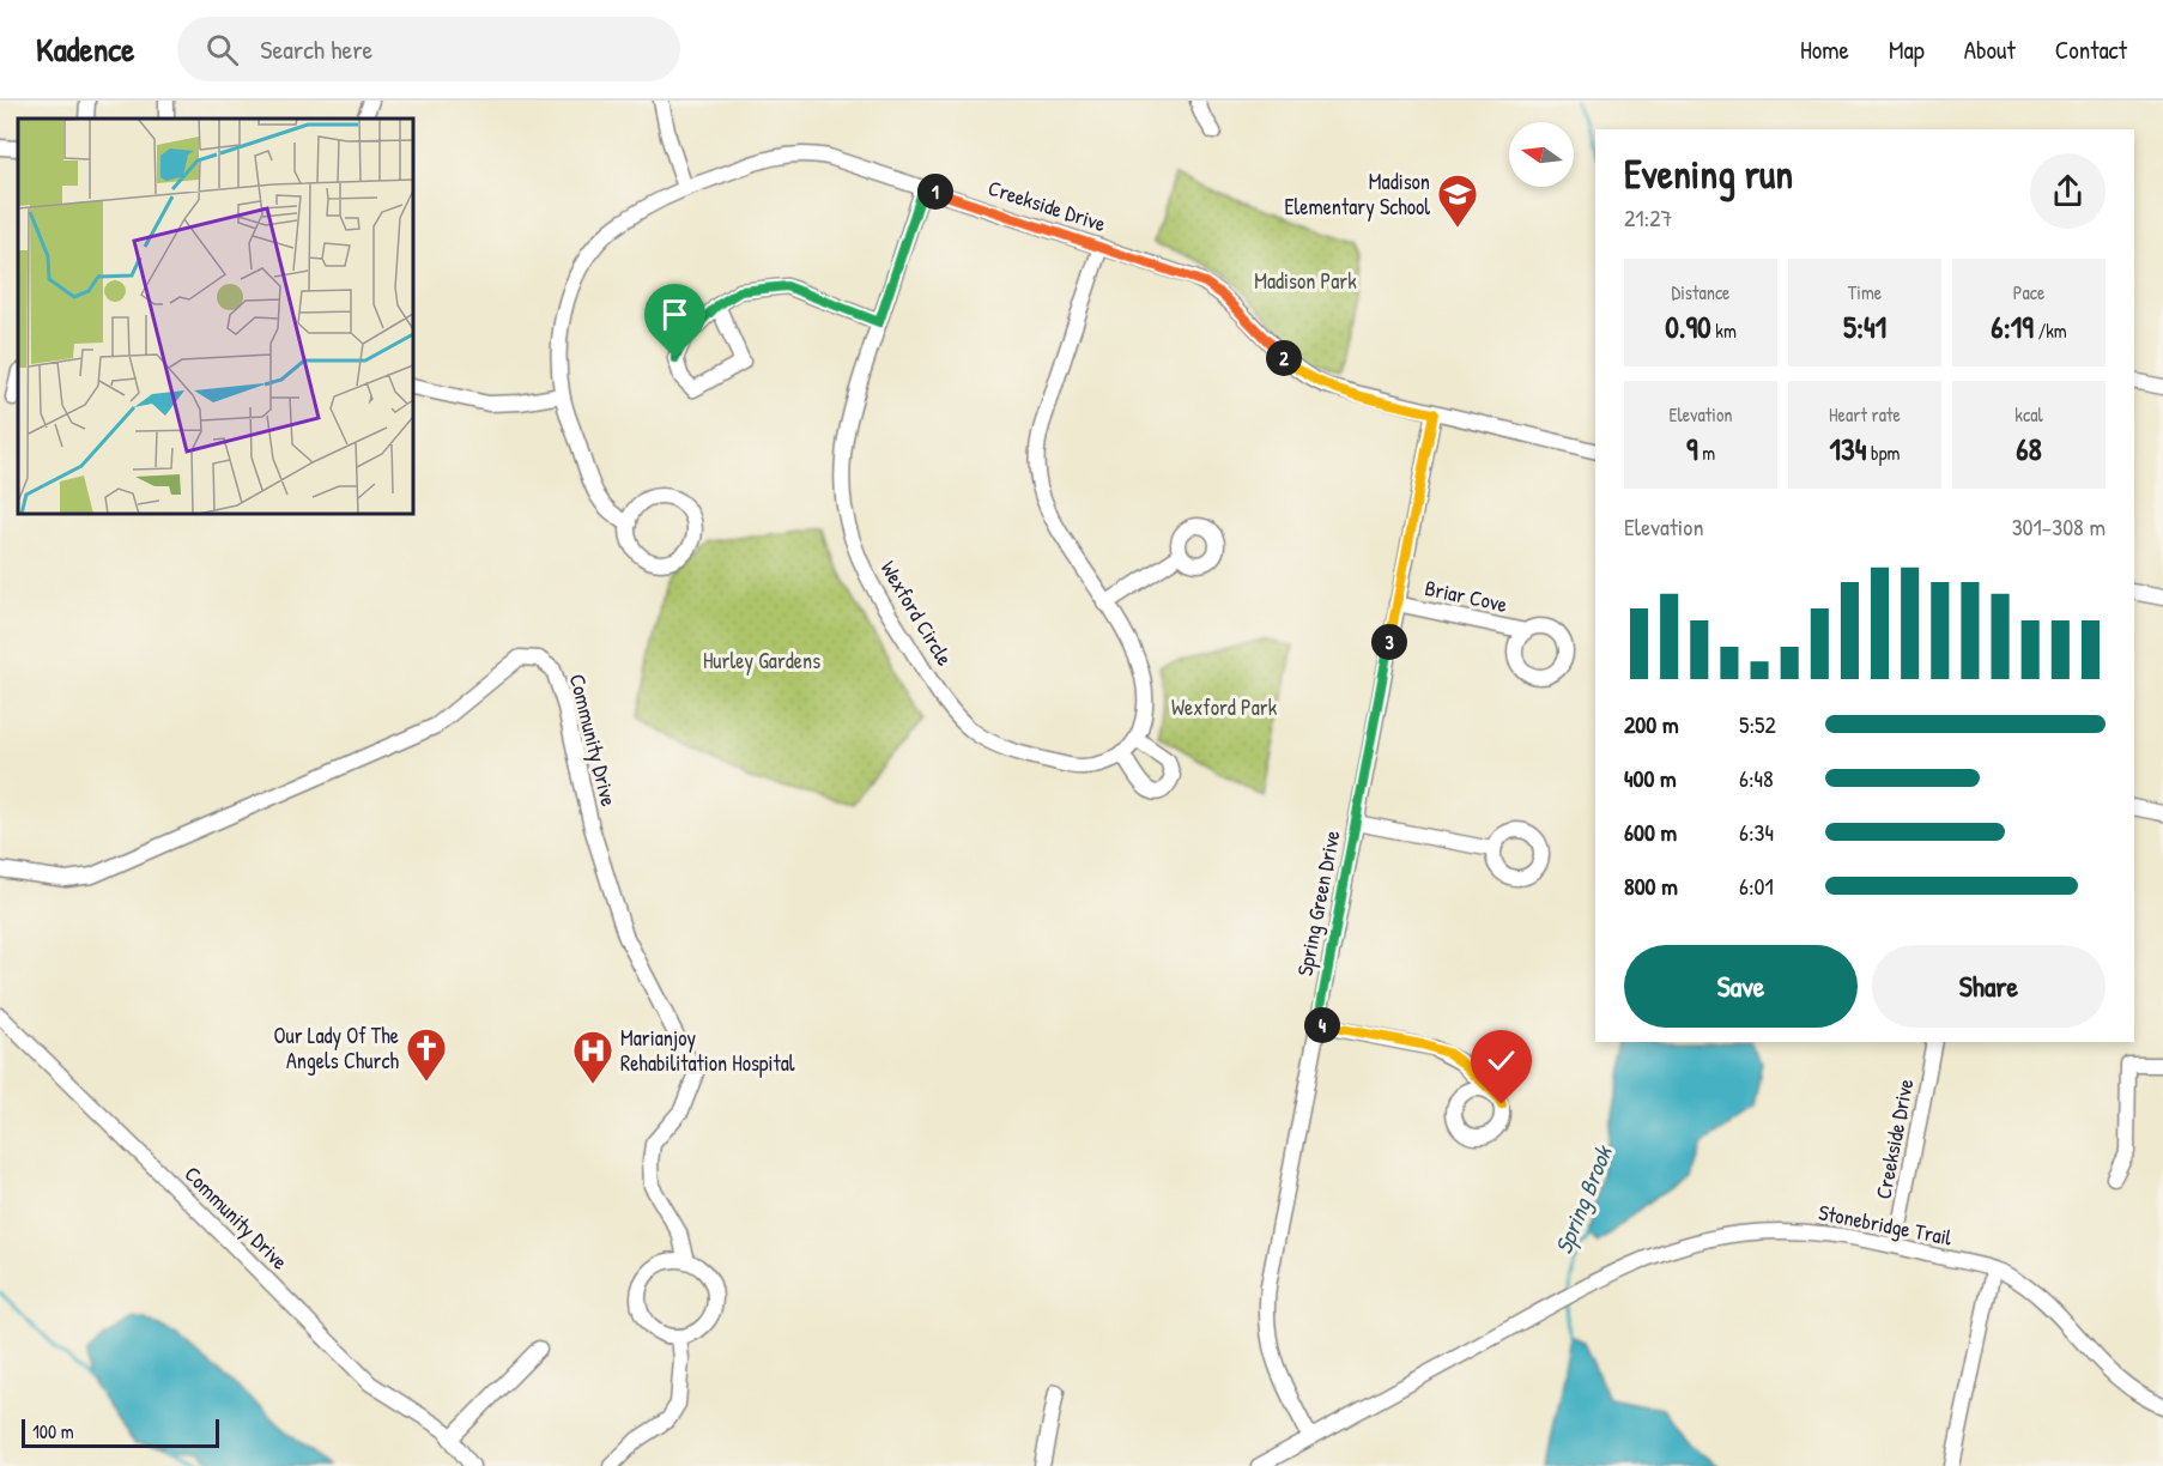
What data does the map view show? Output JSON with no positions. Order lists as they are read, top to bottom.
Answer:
{
  "streets": {
    "street": [
      "Creekside Drive",
      "Briar Cove",
      "Wexford Circle",
      "Community Drive",
      "Spring Green Drive",
      "Stonebridge Trail"
    ]
  },
  "crossings": [
    ["Creekside Drive", "Wexford Circle"],
    ["Creekside Drive", "Spring Green Drive"],
    ["Creekside Drive", "Stonebridge Trail"],
    ["Briar Cove", "Spring Green Drive"],
    ["Spring Green Drive", "Stonebridge Trail"]
  ],
  "water": ["Spring Brook"],
  "parks": ["Madison Park", "Hurley Gardens", "Wexford Park"],
  "places": {
    "school or university": ["Madison Elementary School"],
    "church": ["Our Lady Of The Angels Church"],
    "hospital": ["Marianjoy Rehabilitation Hospital"]
  },
  "scale_bar": "100 m",
  "north": "left",
  "page": {
    "header": "Kadence",
    "search": "Search here",
    "nav": [
      "Home",
      "Map",
      "About",
      "Contact"
    ],
    "heading": ["Evening run", "21:27"],
    "pins": [
      "1",
      "2",
      "3",
      "4"
    ],
    "stats": [
      ["Distance", "0.90 km"],
      ["Time", "5:41"],
      ["Pace", "6:19 /km"],
      ["Elevation", "9 m"],
      ["Heart rate", "134 bpm"],
      ["kcal", "68"]
    ],
    "chart": ["Elevation", "301–308 m"],
    "list": [
      {
        "name": "200 m",
        "note": "5:52"
      },
      {
        "name": "400 m",
        "note": "6:48"
      },
      {
        "name": "600 m",
        "note": "6:34"
      },
      {
        "name": "800 m",
        "note": "6:01"
      }
    ],
    "buttons": ["Save", "Share"],
    "scale": "100 m"
  }
}
